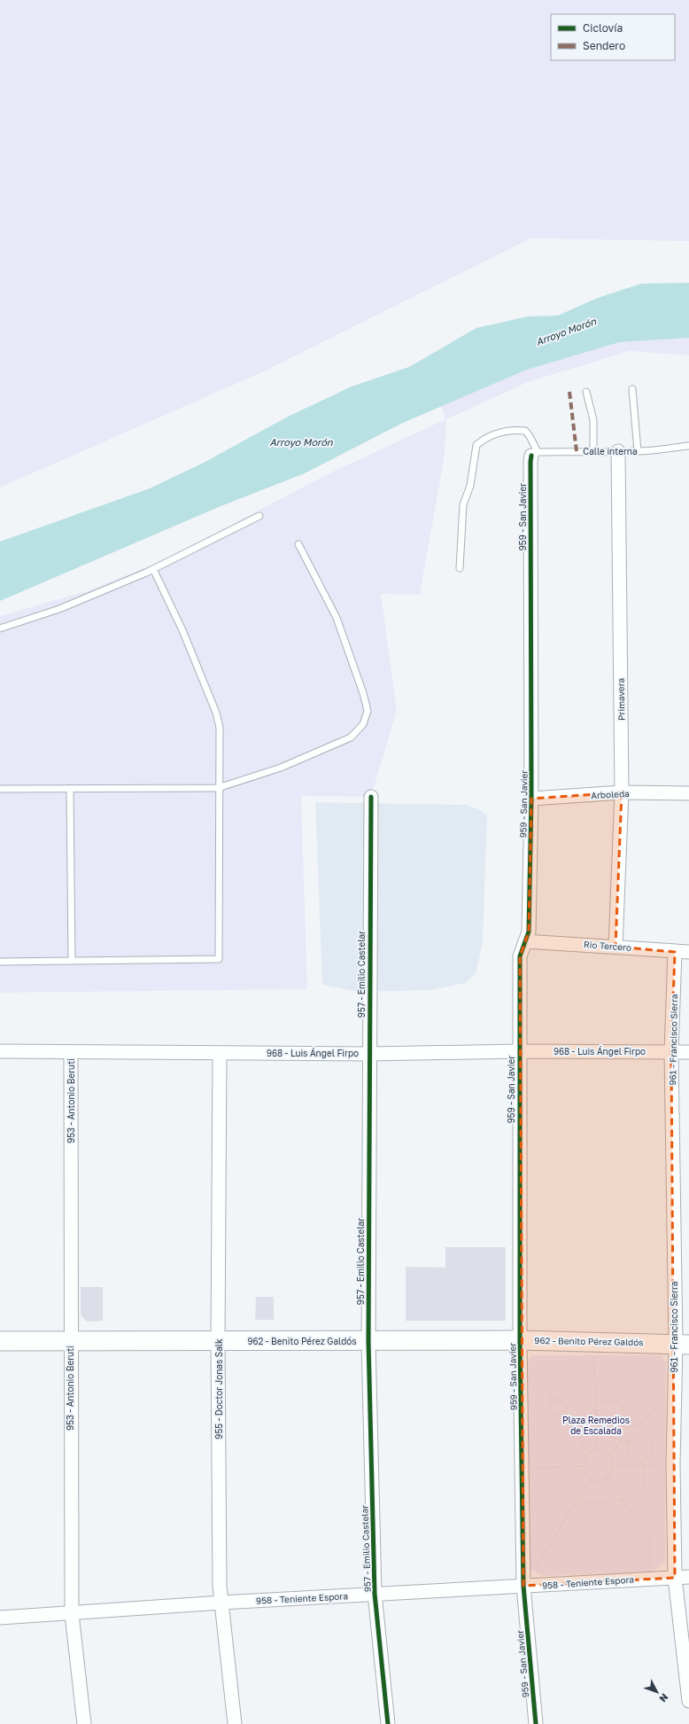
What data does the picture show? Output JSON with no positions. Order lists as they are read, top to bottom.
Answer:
{
  "streets": {
    "main road": ["962 - Benito Pérez Galdós"],
    "street": [
      "959 - San Javier",
      "Primavera",
      "Arboleda",
      "Rio Tercero",
      "957 - Emilio Castelar",
      "961 - Francisco Sierra",
      "968 - Luis Ángel Firpo",
      "953 - Antonio Beruti",
      "955 - Doctor Jonas Salk",
      "958 - Teniente Espora"
    ],
    "lane": ["Calle interna"]
  },
  "crossings": [
    ["Calle interna", "959 - San Javier"],
    ["Calle interna", "Primavera"],
    ["959 - San Javier", "Arboleda"],
    ["959 - San Javier", "Rio Tercero"],
    ["959 - San Javier", "968 - Luis Ángel Firpo"],
    ["959 - San Javier", "962 - Benito Pérez Galdós"],
    ["959 - San Javier", "958 - Teniente Espora"],
    ["Primavera", "Arboleda"],
    ["Primavera", "Rio Tercero"],
    ["Rio Tercero", "961 - Francisco Sierra"],
    ["957 - Emilio Castelar", "968 - Luis Ángel Firpo"],
    ["957 - Emilio Castelar", "962 - Benito Pérez Galdós"],
    ["957 - Emilio Castelar", "958 - Teniente Espora"],
    ["961 - Francisco Sierra", "968 - Luis Ángel Firpo"],
    ["961 - Francisco Sierra", "962 - Benito Pérez Galdós"],
    ["961 - Francisco Sierra", "958 - Teniente Espora"],
    ["968 - Luis Ángel Firpo", "953 - Antonio Beruti"],
    ["968 - Luis Ángel Firpo", "955 - Doctor Jonas Salk"],
    ["953 - Antonio Beruti", "962 - Benito Pérez Galdós"],
    ["953 - Antonio Beruti", "958 - Teniente Espora"],
    ["962 - Benito Pérez Galdós", "955 - Doctor Jonas Salk"],
    ["955 - Doctor Jonas Salk", "958 - Teniente Espora"]
  ],
  "water": ["Arroyo Morón"],
  "parks": ["Plaza Remedios de Escalada"],
  "legend": ["Ciclovía", "Sendero"],
  "north": "bottom right"
}
